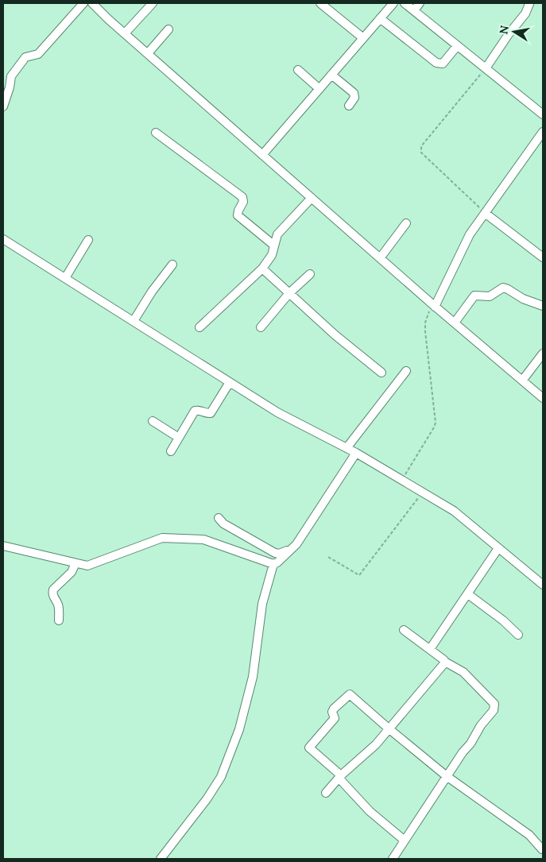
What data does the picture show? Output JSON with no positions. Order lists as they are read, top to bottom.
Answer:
{
  "north": "left"
}
